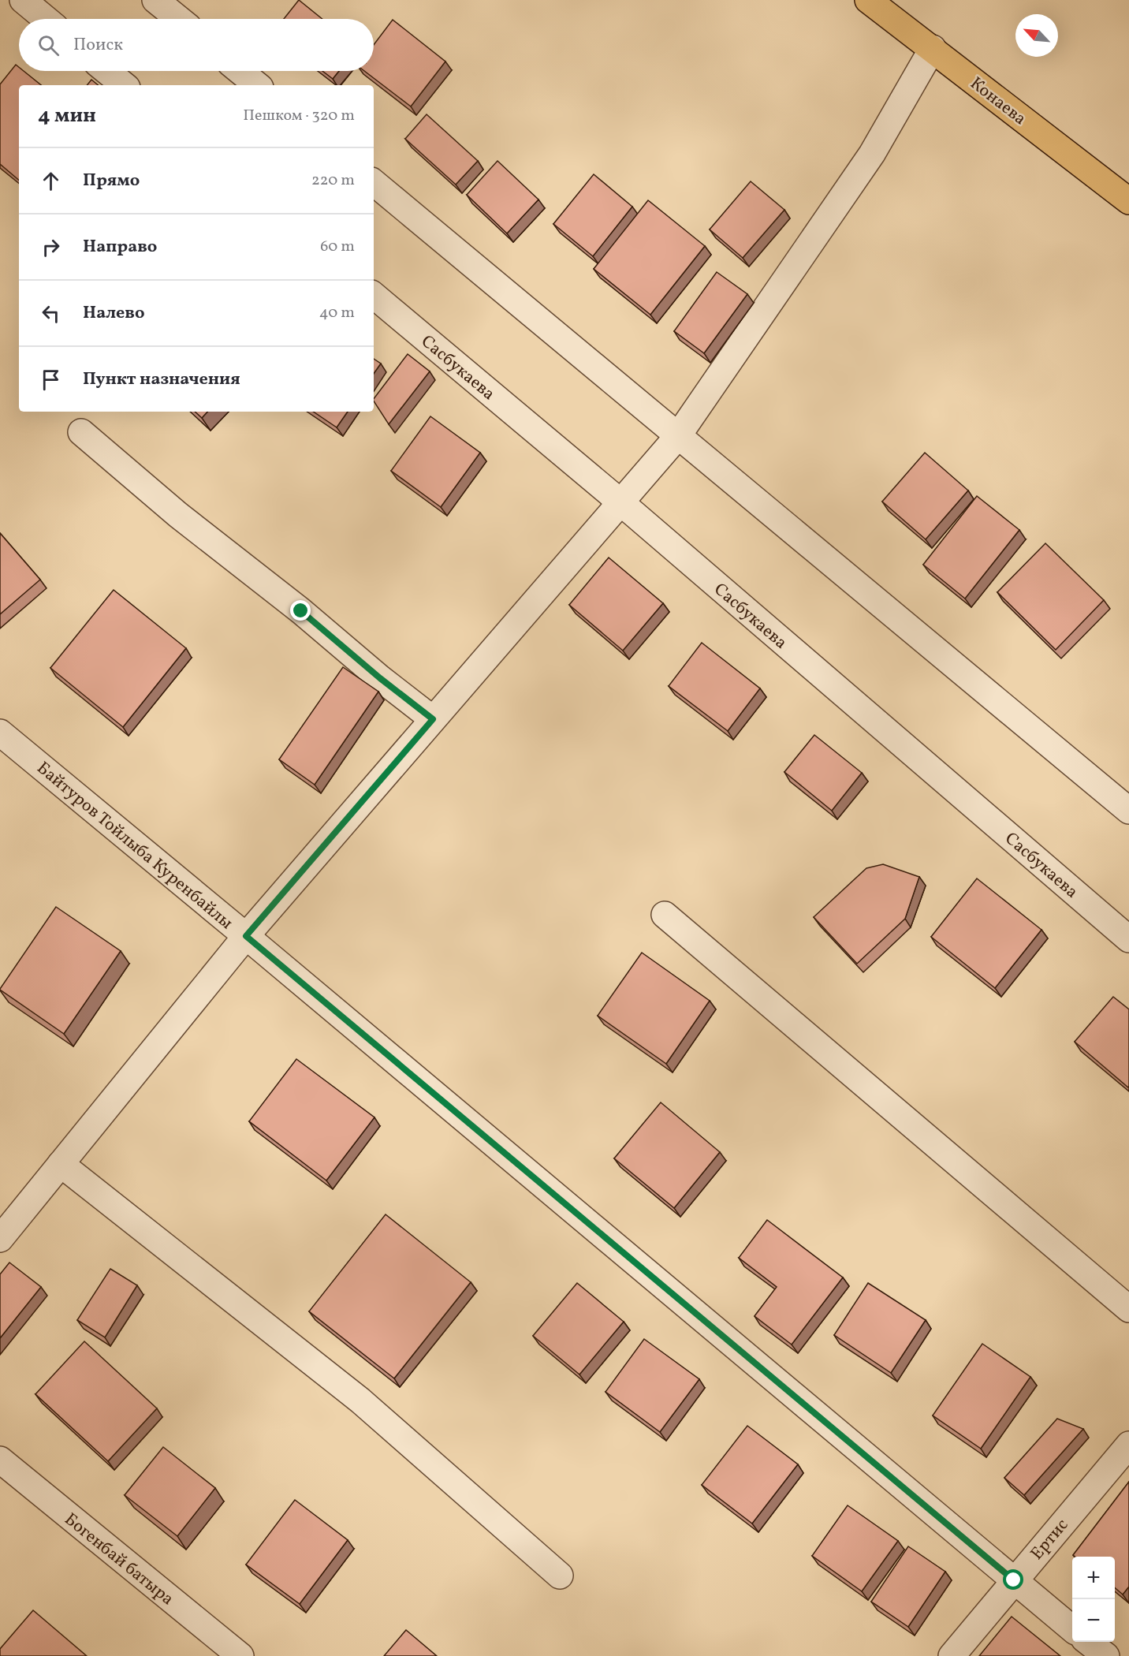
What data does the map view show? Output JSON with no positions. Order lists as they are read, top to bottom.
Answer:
{
  "streets": {
    "main road": ["Конаева"],
    "street": [
      "Сасбукаева",
      "Байтуров Тойлыба Куренбайлы",
      "Ертис",
      "Богенбай батыра"
    ]
  },
  "crossings": [
    ["Байтуров Тойлыба Куренбайлы", "Ертис"]
  ],
  "north": "top left",
  "page": {
    "search": "Поиск",
    "heading": ["4 мин", "Пешком · 320 m"],
    "list": [
      ["Прямо", "220 m"],
      ["Направо", "60 m"],
      ["Налево", "40 m"],
      "Пункт назначения"
    ],
    "map_buttons": ["+", "−"]
  }
}
